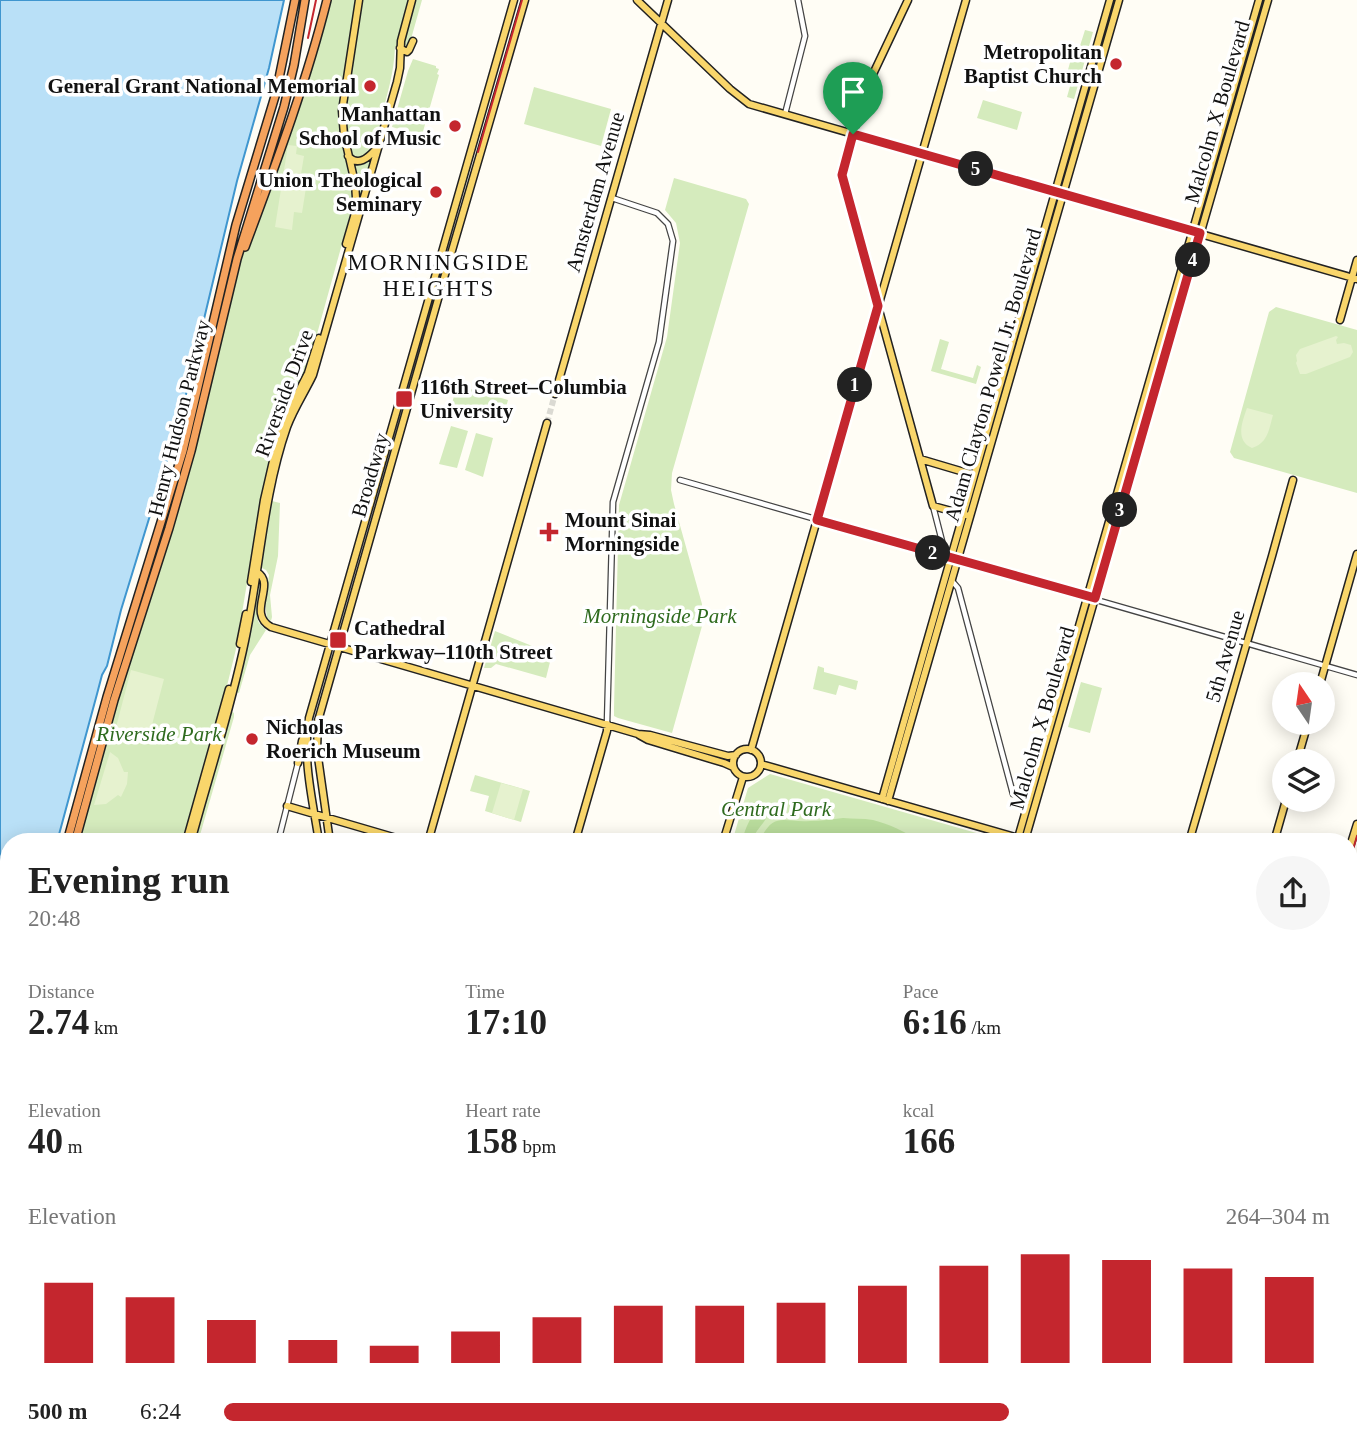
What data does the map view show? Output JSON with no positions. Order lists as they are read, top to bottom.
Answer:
{
  "streets": {
    "highway": ["Henry Hudson Parkway"],
    "main road": [
      "Malcolm X Boulevard",
      "Amsterdam Avenue",
      "Adam Clayton Powell Jr. Boulevard",
      "Riverside Drive",
      "Broadway",
      "5th Avenue"
    ]
  },
  "districts": ["MORNINGSIDE HEIGHTS"],
  "parks": ["Morningside Park", "Riverside Park", "Central Park"],
  "places": {
    "other": [
      "Metropolitan Baptist Church",
      "General Grant National Memorial",
      "Manhattan School of Music",
      "Union Theological Seminary",
      "Nicholas Roerich Museum"
    ],
    "transit": ["116th Street–Columbia University", "Cathedral Parkway–110th Street"],
    "health": ["Mount Sinai Morningside"]
  },
  "north": "top",
  "page": {
    "pins": [
      "5",
      "4",
      "1",
      "3",
      "2"
    ],
    "heading": ["Evening run", "20:48"],
    "stats": [
      ["Distance", "2.74 km"],
      ["Time", "17:10"],
      ["Pace", "6:16 /km"],
      ["Elevation", "40 m"],
      ["Heart rate", "158 bpm"],
      ["kcal", "166"]
    ],
    "chart": ["Elevation", "264–304 m"],
    "list": [
      {
        "name": "500 m",
        "note": "6:24"
      }
    ]
  }
}
